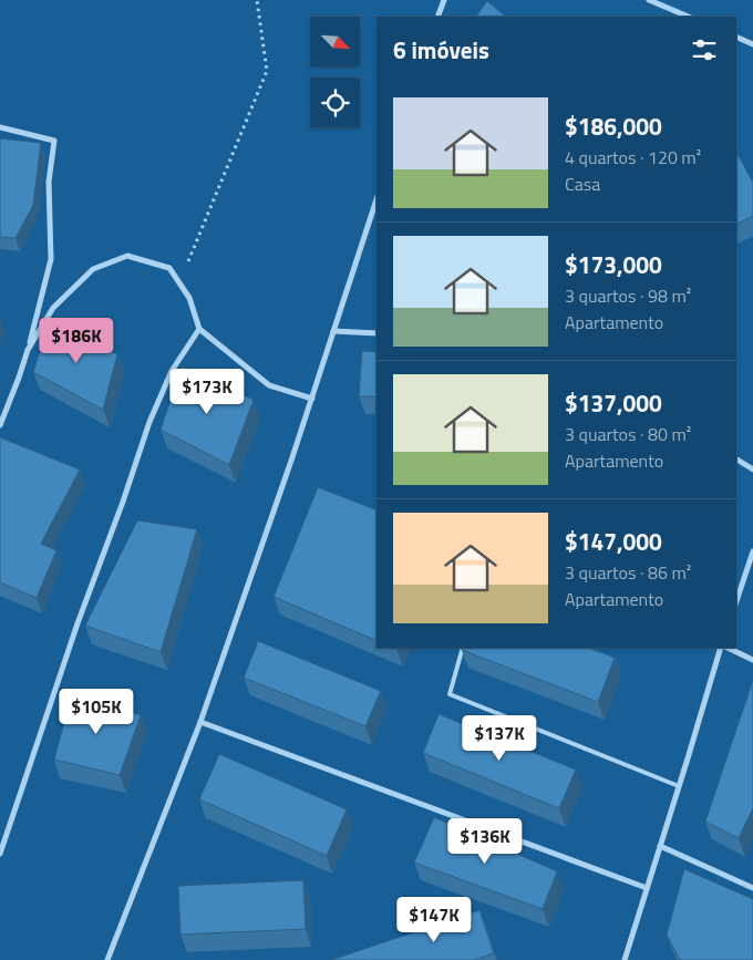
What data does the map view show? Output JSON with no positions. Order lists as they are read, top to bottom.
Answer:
{
  "north": "bottom right",
  "page": {
    "heading": "6 imóveis",
    "list": [
      {
        "name": "$186,000",
        "note": "4 quartos · 120 m² · Casa"
      },
      {
        "name": "$173,000",
        "note": "3 quartos · 98 m² · Apartamento"
      },
      {
        "name": "$137,000",
        "note": "3 quartos · 80 m² · Apartamento"
      },
      {
        "name": "$147,000",
        "note": "3 quartos · 86 m² · Apartamento"
      }
    ],
    "price": [
      "$186K",
      "$173K",
      "$105K",
      "$137K",
      "$136K",
      "$147K"
    ]
  }
}
